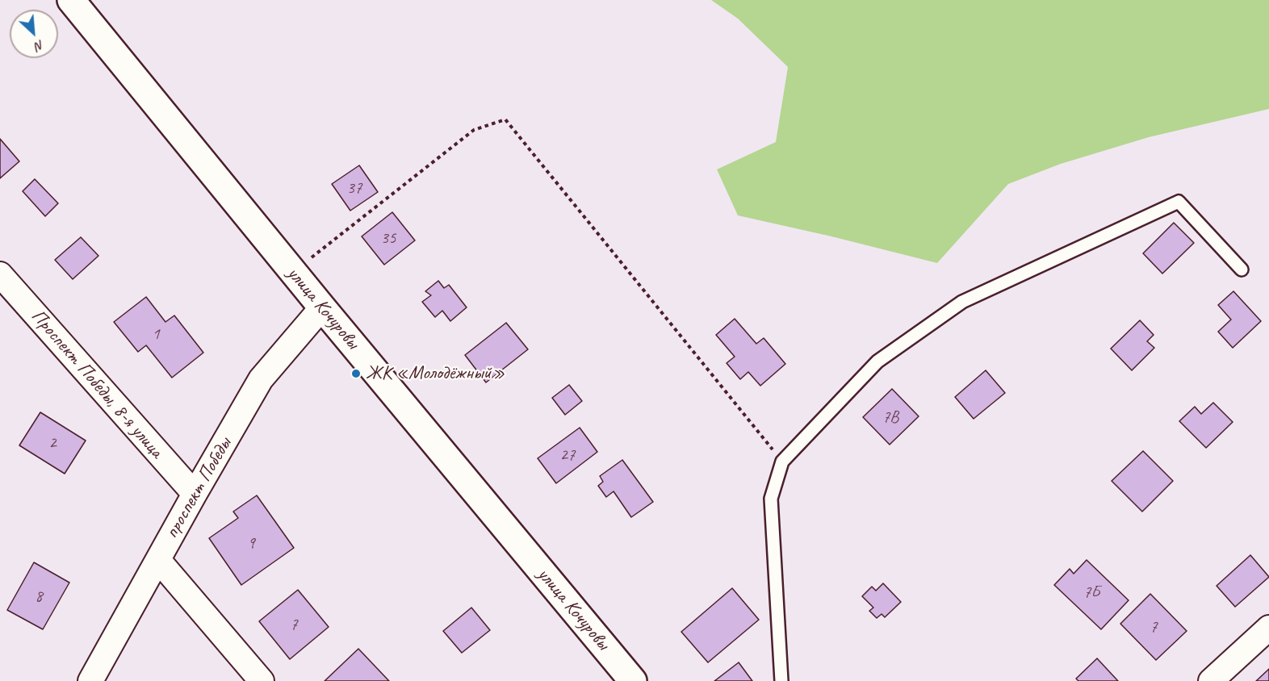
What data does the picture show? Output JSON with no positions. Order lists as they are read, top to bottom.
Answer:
{
  "streets": {
    "street": ["улица Кочуровы", "Проспект Победы, 8-я улица", "проспект Победы"]
  },
  "crossings": [
    ["улица Кочуровы", "проспект Победы"],
    ["Проспект Победы, 8-я улица", "проспект Победы"]
  ],
  "places": ["ЖК «Молодёжный»"],
  "house_numbers": [
    "37",
    "35",
    "1",
    "7В",
    "2",
    "27",
    "9",
    "7Б",
    "8",
    "7",
    "7"
  ],
  "north": "bottom right"
}
